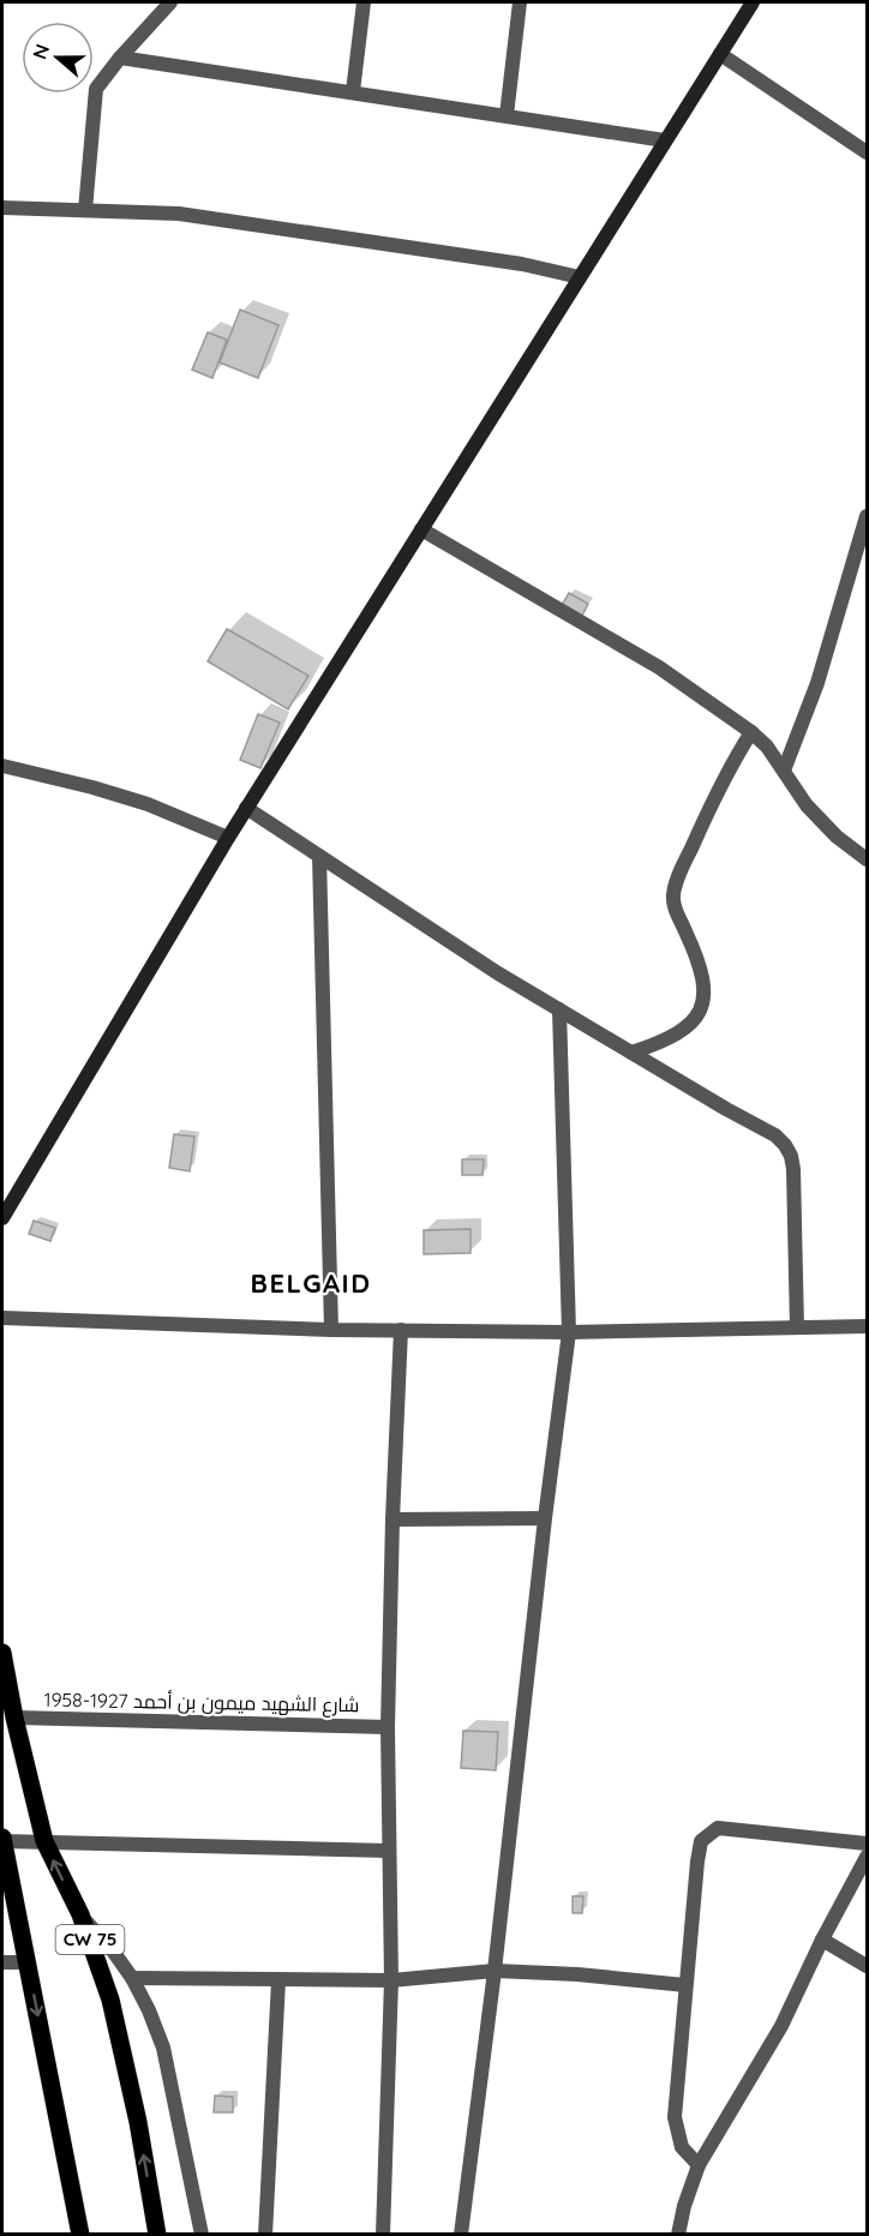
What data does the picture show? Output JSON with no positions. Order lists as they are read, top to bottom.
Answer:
{
  "streets": {
    "main road": ["CW 75"],
    "street": ["شارع الشهيد ميمون بن أحمد 1927-1958"]
  },
  "crossings": [
    ["شارع الشهيد ميمون بن أحمد 1927-1958", "CW 75"]
  ],
  "districts": ["BELGAID"],
  "north": "left"
}
